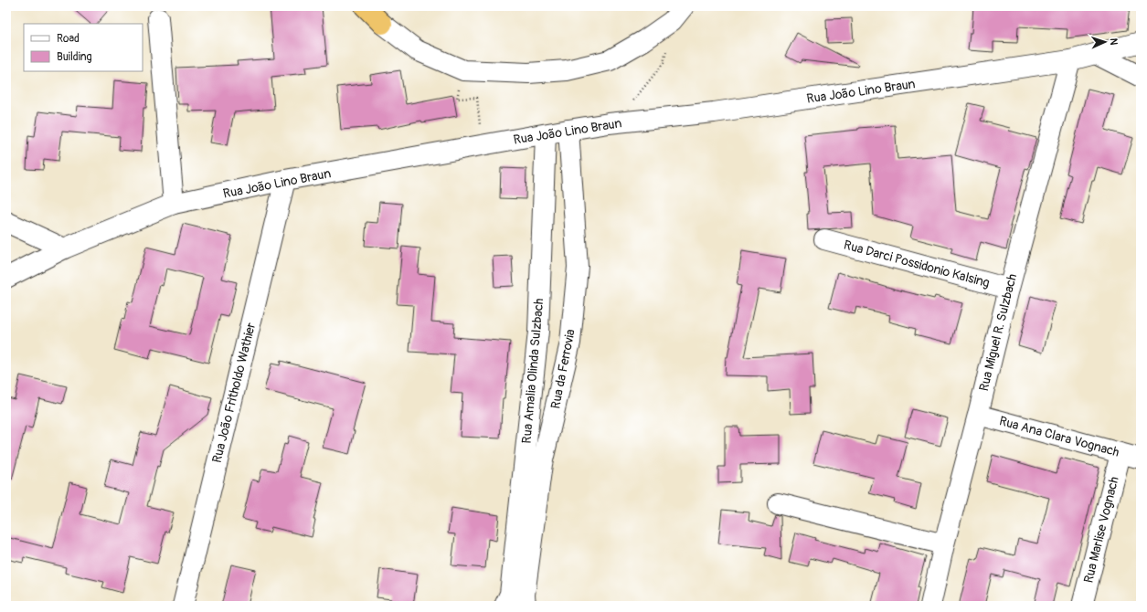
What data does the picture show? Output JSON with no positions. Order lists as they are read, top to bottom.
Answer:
{
  "streets": {
    "street": [
      "Rua João Lino Braun",
      "Rua Darci Possidonio Kalsing",
      "Rua Miguel R. Sulzbach",
      "Rua da Ferrovia",
      "Rua Amalia Olinda Sulzbach",
      "Rua João Fritholdo Wathier",
      "Rua Ana Clara Vognach",
      "Rua Marlise Vognach"
    ]
  },
  "crossings": [
    ["Rua João Lino Braun", "Rua Miguel R. Sulzbach"],
    ["Rua João Lino Braun", "Rua da Ferrovia"],
    ["Rua João Lino Braun", "Rua Amalia Olinda Sulzbach"],
    ["Rua João Lino Braun", "Rua João Fritholdo Wathier"],
    ["Rua Darci Possidonio Kalsing", "Rua Miguel R. Sulzbach"],
    ["Rua Miguel R. Sulzbach", "Rua Ana Clara Vognach"],
    ["Rua da Ferrovia", "Rua Amalia Olinda Sulzbach"],
    ["Rua Ana Clara Vognach", "Rua Marlise Vognach"]
  ],
  "legend": ["Road", "Building"],
  "north": "right"
}
